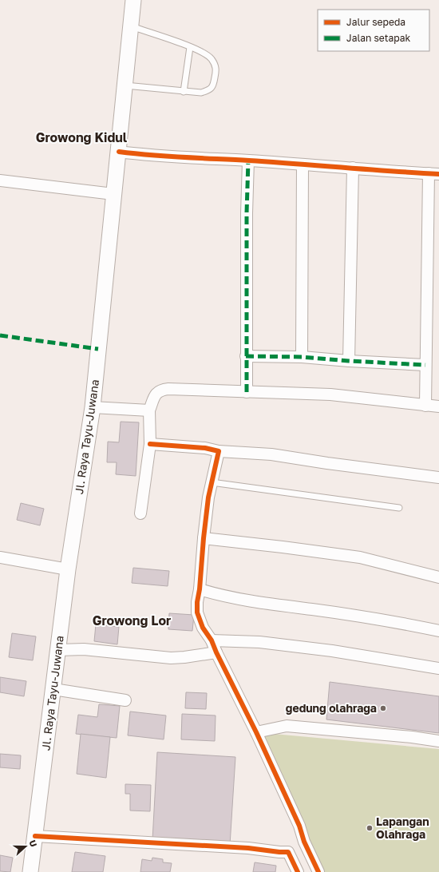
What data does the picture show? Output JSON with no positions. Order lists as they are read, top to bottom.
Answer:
{
  "streets": {
    "main road": ["Jl. Raya Tayu-Juwana"]
  },
  "districts": ["Growong Kidul", "Growong Lor"],
  "places": ["gedung olahraga", "Lapangan Olahraga"],
  "legend": ["Jalur sepeda", "Jalan setapak"],
  "north": "right"
}
